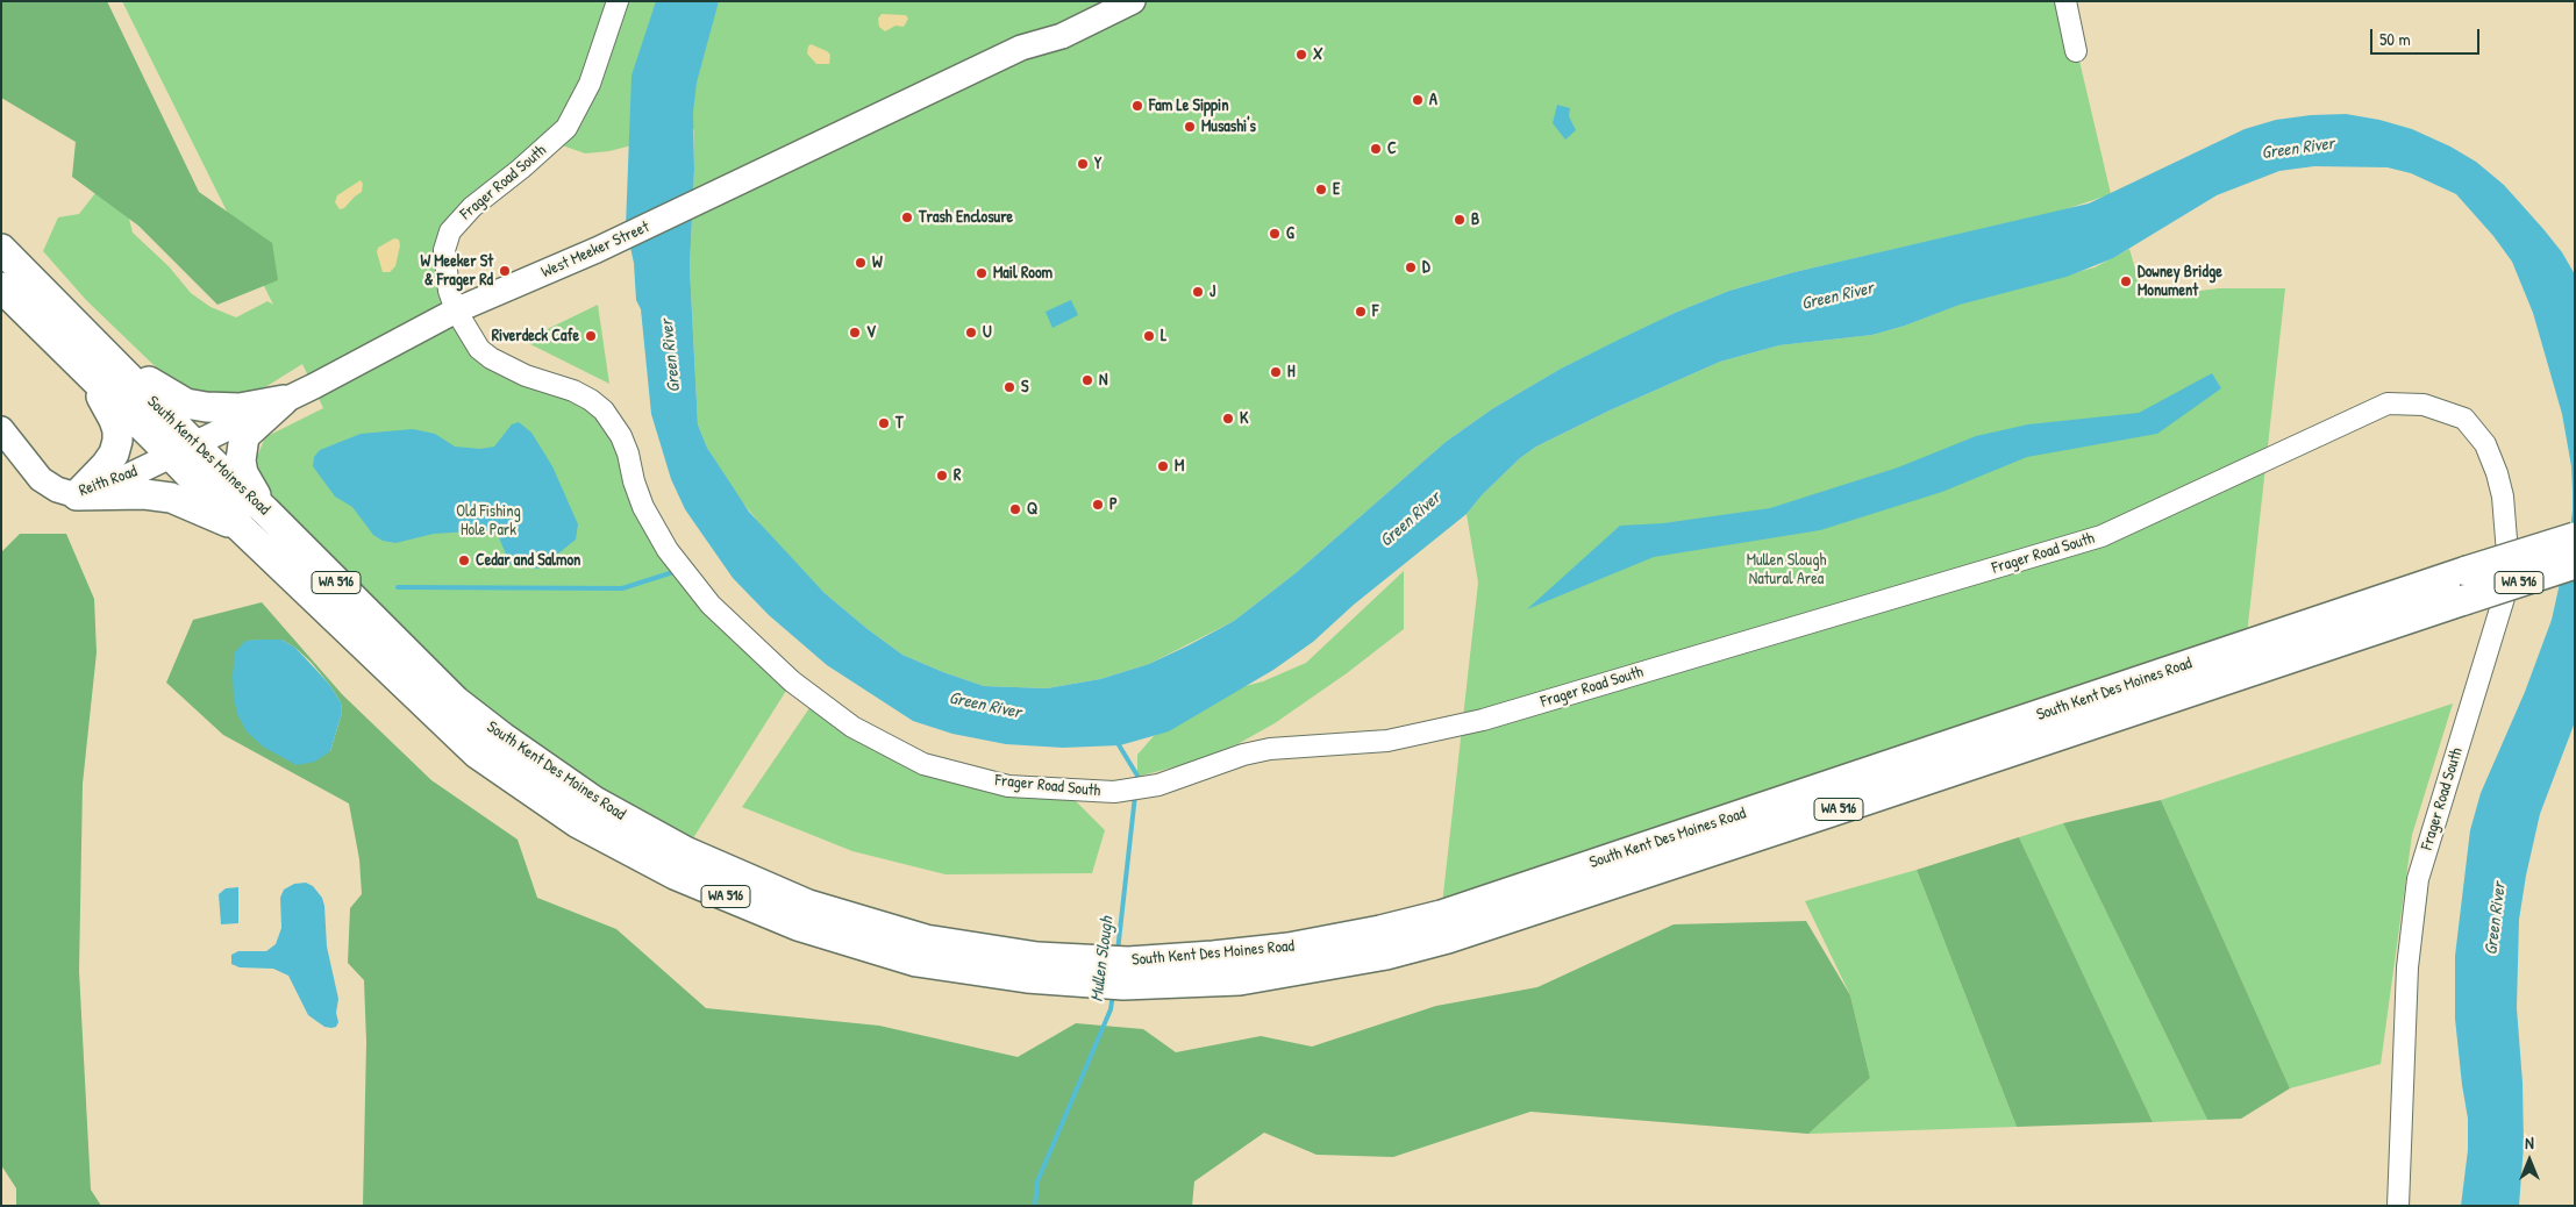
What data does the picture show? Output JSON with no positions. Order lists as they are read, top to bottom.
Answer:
{
  "streets": {
    "highway": ["South Kent Des Moines Road", "WA 516"],
    "main road": ["West Meeker Street", "Reith Road"],
    "street": ["Frager Road South"]
  },
  "crossings": [
    ["Frager Road South", "West Meeker Street"],
    ["West Meeker Street", "South Kent Des Moines Road"],
    ["West Meeker Street", "Reith Road"],
    ["South Kent Des Moines Road", "Reith Road"]
  ],
  "water": ["Green River", "Mullen Slough"],
  "parks": ["Old Fishing Hole Park", "Mullen Slough Natural Area"],
  "places": [
    "X",
    "A",
    "Fam Le Sippin",
    "Musashi's",
    "C",
    "Y",
    "E",
    "Trash Enclosure",
    "B",
    "G",
    "W",
    "D",
    "W Meeker St & Frager Rd",
    "Mail Room",
    "Downey Bridge Monument",
    "J",
    "F",
    "V",
    "U",
    "Riverdeck Cafe",
    "L",
    "H",
    "N",
    "S",
    "K",
    "T",
    "M",
    "R",
    "P",
    "Q",
    "Cedar and Salmon"
  ],
  "scale_bar": "50 m",
  "north": "top"
}
